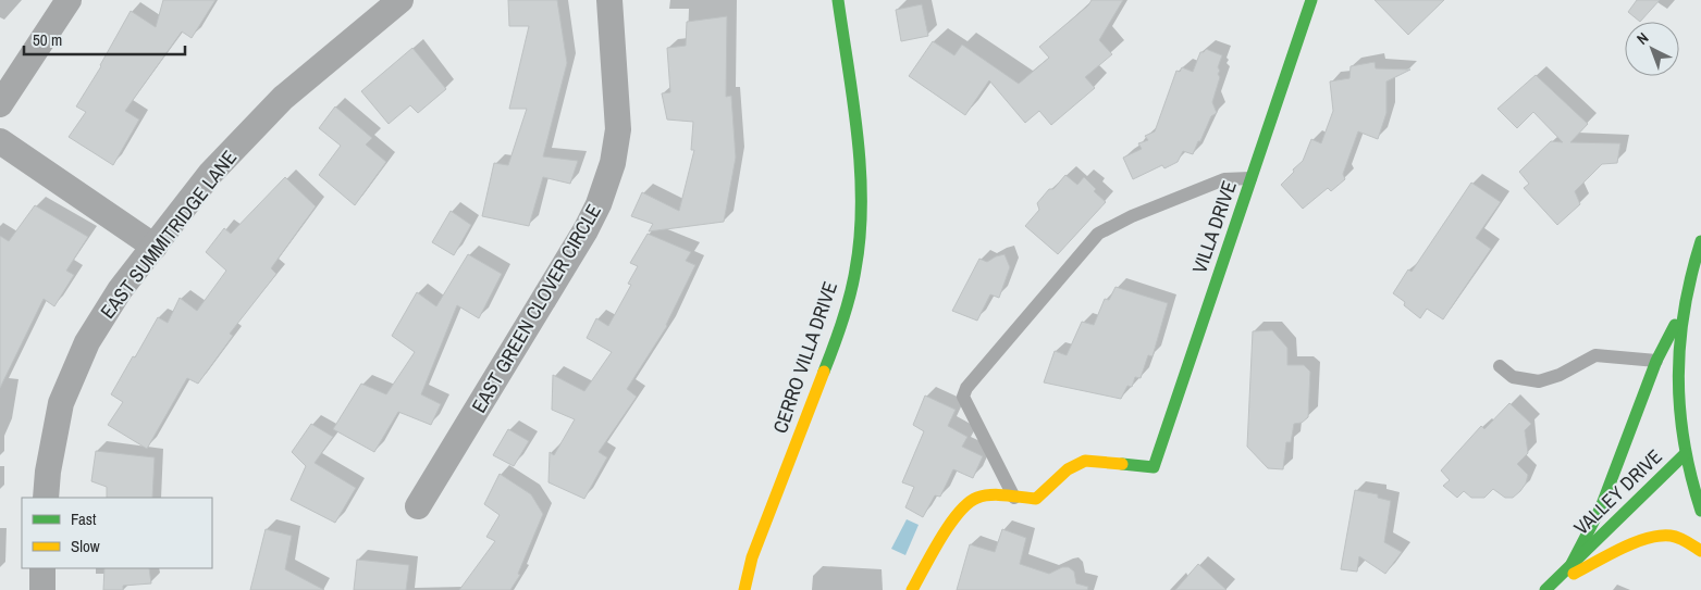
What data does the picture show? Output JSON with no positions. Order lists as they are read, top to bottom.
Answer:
{
  "streets": {
    "street": [
      "VILLA DRIVE",
      "EAST SUMMITRIDGE LANE",
      "EAST GREEN CLOVER CIRCLE",
      "CERRO VILLA DRIVE",
      "VALLEY DRIVE"
    ]
  },
  "legend": ["Fast", "Slow"],
  "scale_bar": "50 m",
  "north": "top left"
}
